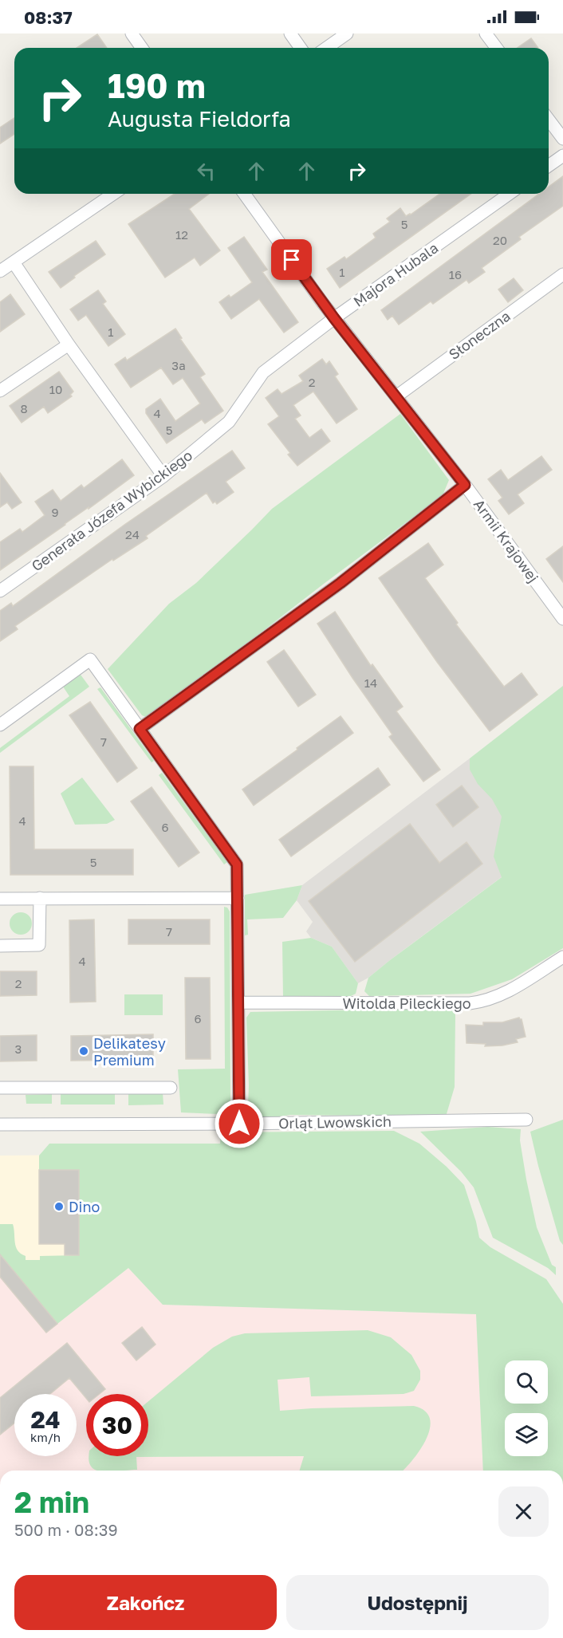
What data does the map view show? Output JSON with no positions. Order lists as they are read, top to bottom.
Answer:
{
  "streets": {
    "street": [
      "Majora Hubala",
      "Słoneczna",
      "Generała Józefa Wybickiego",
      "Armii Krajowej",
      "Witolda Pileckiego",
      "Orląt Lwowskich"
    ]
  },
  "crossings": [
    ["Majora Hubala", "Generała Józefa Wybickiego"],
    ["Majora Hubala", "Armii Krajowej"],
    ["Słoneczna", "Armii Krajowej"]
  ],
  "places": ["Delikatesy Premium", "Dino"],
  "house_numbers": [
    "5",
    "12",
    "20",
    "1",
    "16",
    "1",
    "3a",
    "2",
    "10",
    "8",
    "4",
    "5",
    "9",
    "24",
    "14",
    "7",
    "4",
    "6",
    "5",
    "7",
    "4",
    "2",
    "6",
    "3"
  ],
  "page": {
    "status": "08:37",
    "turn": ["190 m", "Augusta Fieldorfa"],
    "speed": "24 km/h",
    "limit": "30",
    "heading": ["2 min", "500 m · 08:39"],
    "buttons": ["Zakończ", "Udostępnij"]
  }
}
